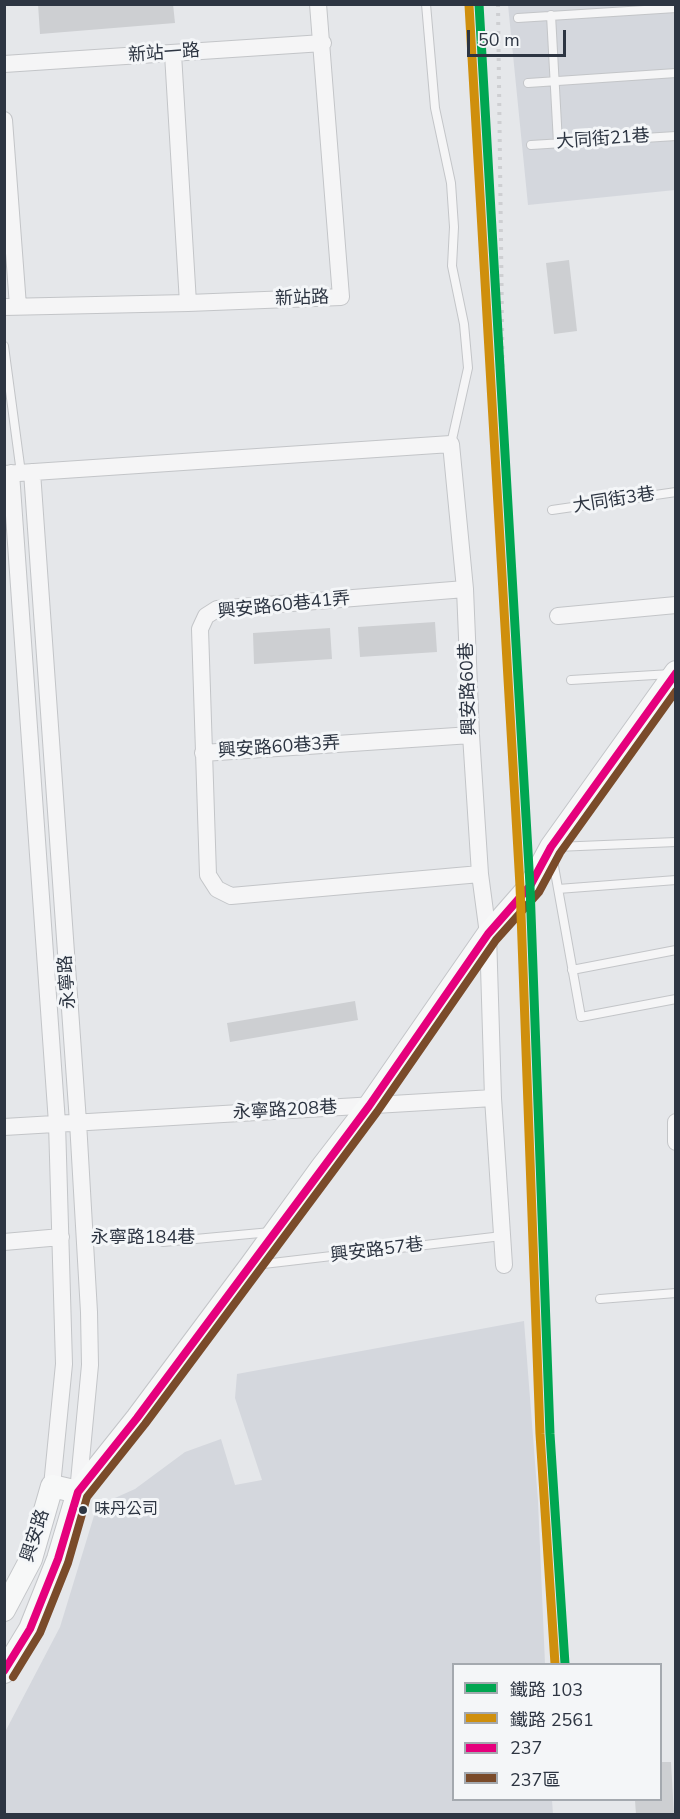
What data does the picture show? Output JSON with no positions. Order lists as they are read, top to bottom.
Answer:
{
  "streets": {
    "street": [
      "新站一路",
      "新站路",
      "興安路60巷41弄",
      "興安路60巷",
      "興安路60巷3弄",
      "永寧路",
      "永寧路208巷",
      "興安路"
    ],
    "lane": [
      "大同街21巷",
      "大同街3巷",
      "永寧路184巷",
      "興安路57巷"
    ]
  },
  "crossings": [
    ["新站一路", "新站路"],
    ["興安路60巷41弄", "興安路60巷"],
    ["興安路60巷41弄", "興安路60巷3弄"],
    ["興安路60巷", "興安路60巷3弄"],
    ["興安路60巷", "永寧路208巷"],
    ["興安路60巷", "興安路57巷"],
    ["興安路60巷", "興安路"],
    ["永寧路", "永寧路208巷"],
    ["永寧路", "永寧路184巷"],
    ["永寧路", "興安路"],
    ["永寧路208巷", "興安路"],
    ["永寧路184巷", "興安路"],
    ["興安路57巷", "興安路"]
  ],
  "places": ["味丹公司"],
  "lines": [
    "rail line 103",
    "rail line 2561",
    "transit line 237",
    "transit line 237區"
  ],
  "legend": [
    "鐵路 103",
    "鐵路 2561",
    "237",
    "237區"
  ],
  "scale_bar": "50 m"
}
